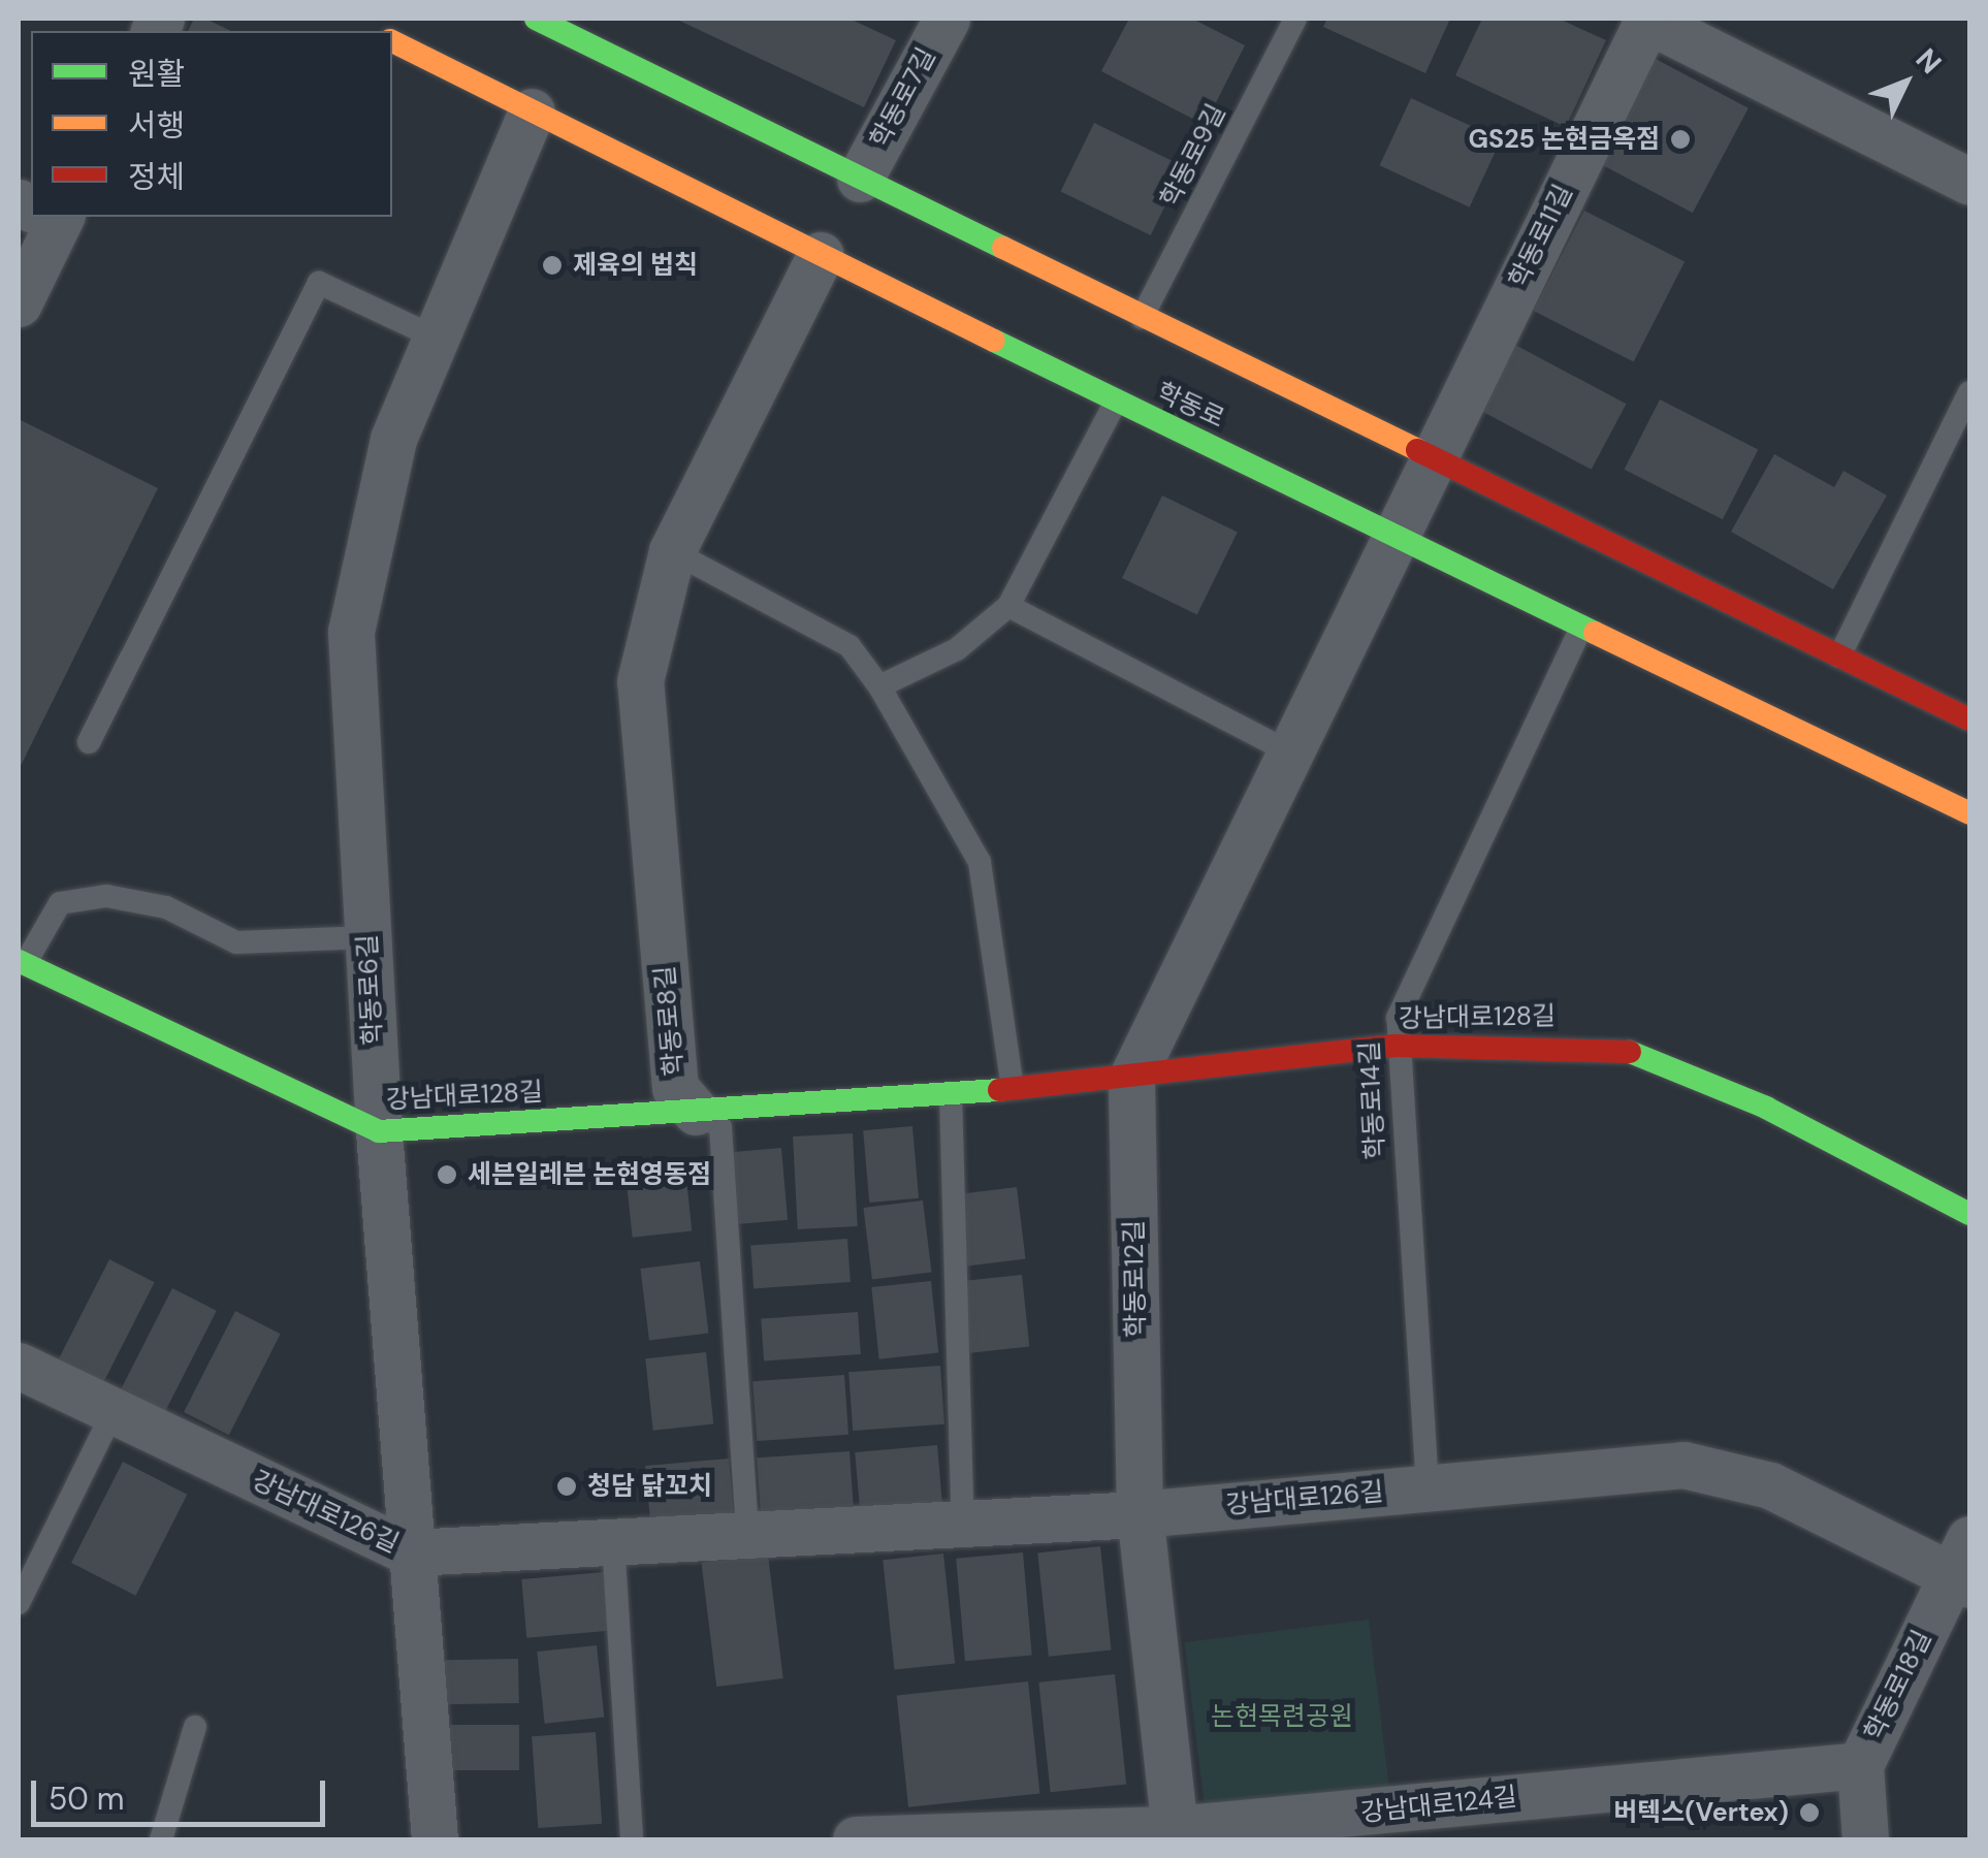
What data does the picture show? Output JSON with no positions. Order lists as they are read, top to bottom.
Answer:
{
  "streets": {
    "main road": ["학동로", "강남대로128길"],
    "street": [
      "학동로7길",
      "학동로11길",
      "학동로6길",
      "학동로8길",
      "학동로12길",
      "강남대로126길",
      "학동로18길",
      "강남대로124길"
    ],
    "lane": ["학동로9길", "학동로14길"]
  },
  "crossings": [
    ["학동로11길", "학동로12길"],
    ["학동로", "학동로6길"],
    ["학동로", "학동로8길"],
    ["학동로", "학동로14길"],
    ["학동로", "학동로12길"],
    ["학동로6길", "강남대로128길"],
    ["학동로6길", "강남대로126길"],
    ["강남대로128길", "학동로8길"],
    ["강남대로128길", "학동로14길"],
    ["강남대로128길", "학동로12길"],
    ["학동로8길", "강남대로126길"],
    ["학동로14길", "강남대로126길"],
    ["학동로12길", "강남대로126길"],
    ["학동로12길", "강남대로124길"],
    ["강남대로126길", "학동로18길"],
    ["학동로18길", "강남대로124길"]
  ],
  "parks": ["논현목련공원"],
  "places": [
    "GS25 논현금옥점",
    "제육의 법칙",
    "세븐일레븐 논현영동점",
    "청담 닭꼬치",
    "버텍스(Vertex)"
  ],
  "legend": ["원활", "서행", "정체"],
  "scale_bar": "50 m",
  "north": "top right"
}
